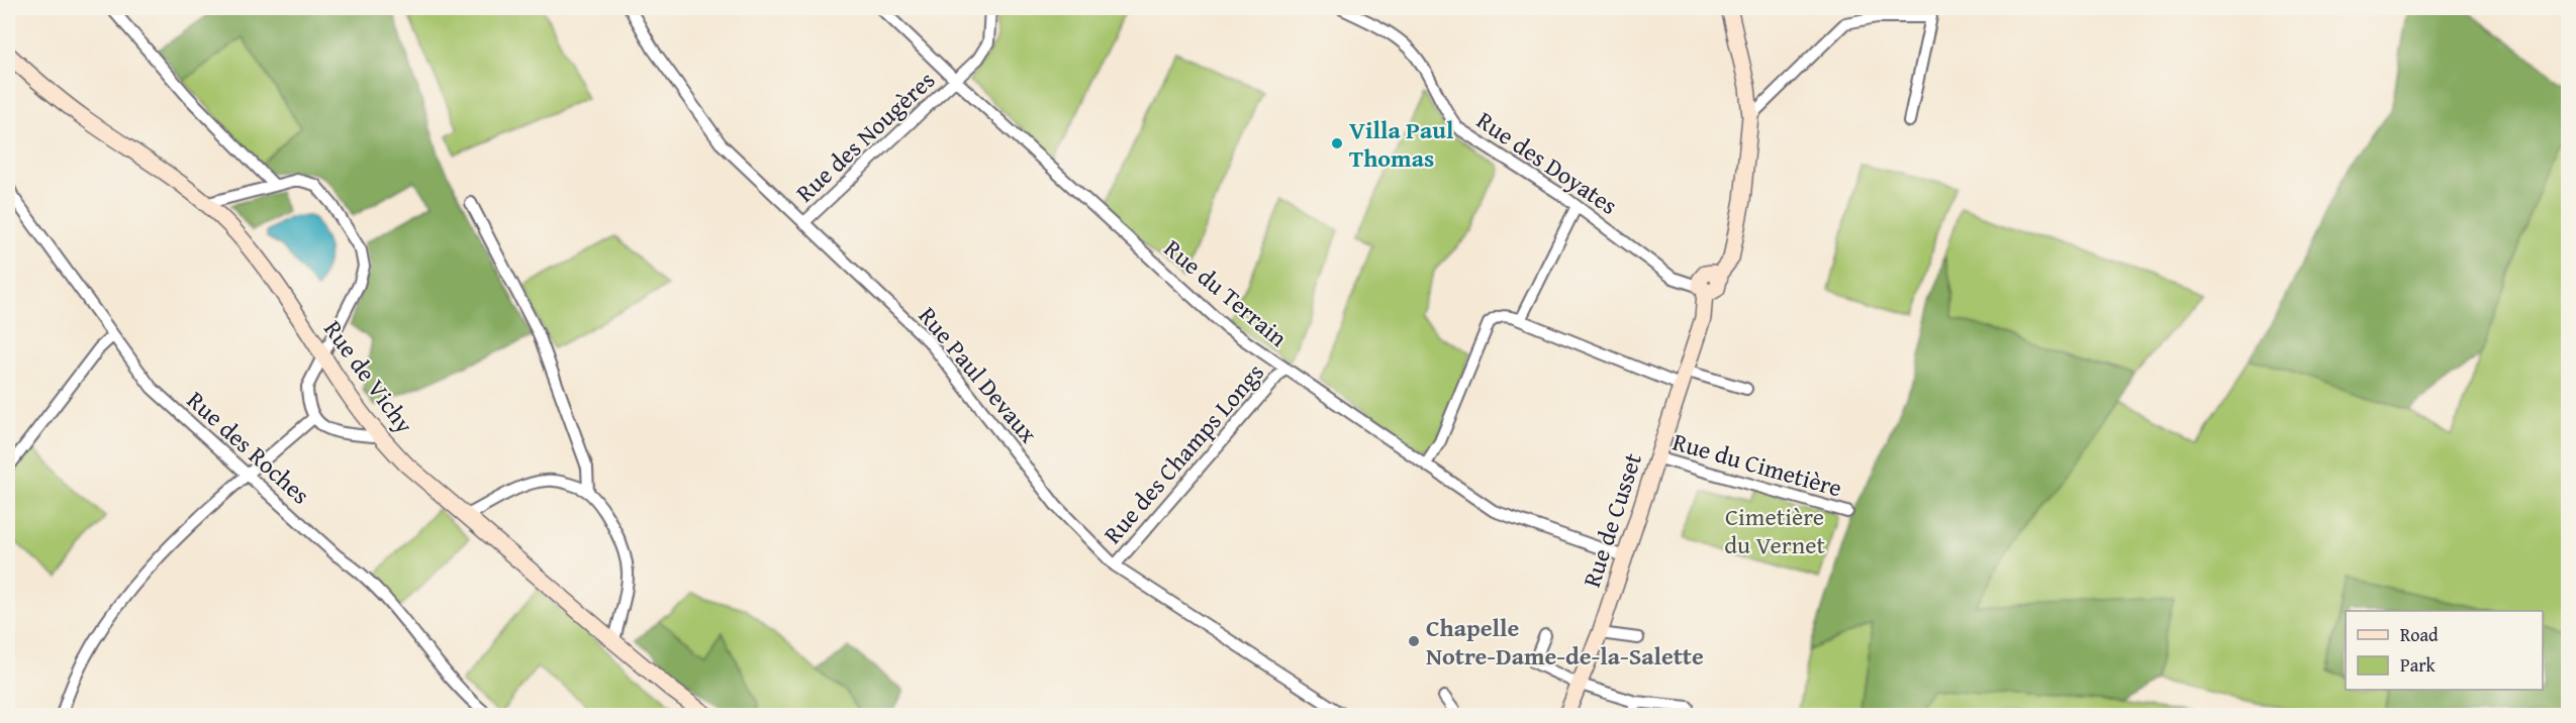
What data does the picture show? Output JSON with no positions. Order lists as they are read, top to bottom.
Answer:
{
  "streets": {
    "street": [
      "Rue des Nougères",
      "Rue des Doyates",
      "Rue du Terrain",
      "Rue Paul Devaux",
      "Rue de Vichy",
      "Rue des Roches",
      "Rue des Champs Longs",
      "Rue du Cimetière",
      "Rue de Cusset"
    ]
  },
  "crossings": [
    ["Rue des Nougères", "Rue du Terrain"],
    ["Rue des Nougères", "Rue Paul Devaux"],
    ["Rue des Doyates", "Rue de Cusset"],
    ["Rue du Terrain", "Rue des Champs Longs"],
    ["Rue du Terrain", "Rue de Cusset"],
    ["Rue Paul Devaux", "Rue des Champs Longs"],
    ["Rue du Cimetière", "Rue de Cusset"]
  ],
  "parks": ["Cimetière du Vernet"],
  "places": ["Villa Paul Thomas", "Chapelle Notre-Dame-de-la-Salette"],
  "legend": ["Road", "Park"]
}
